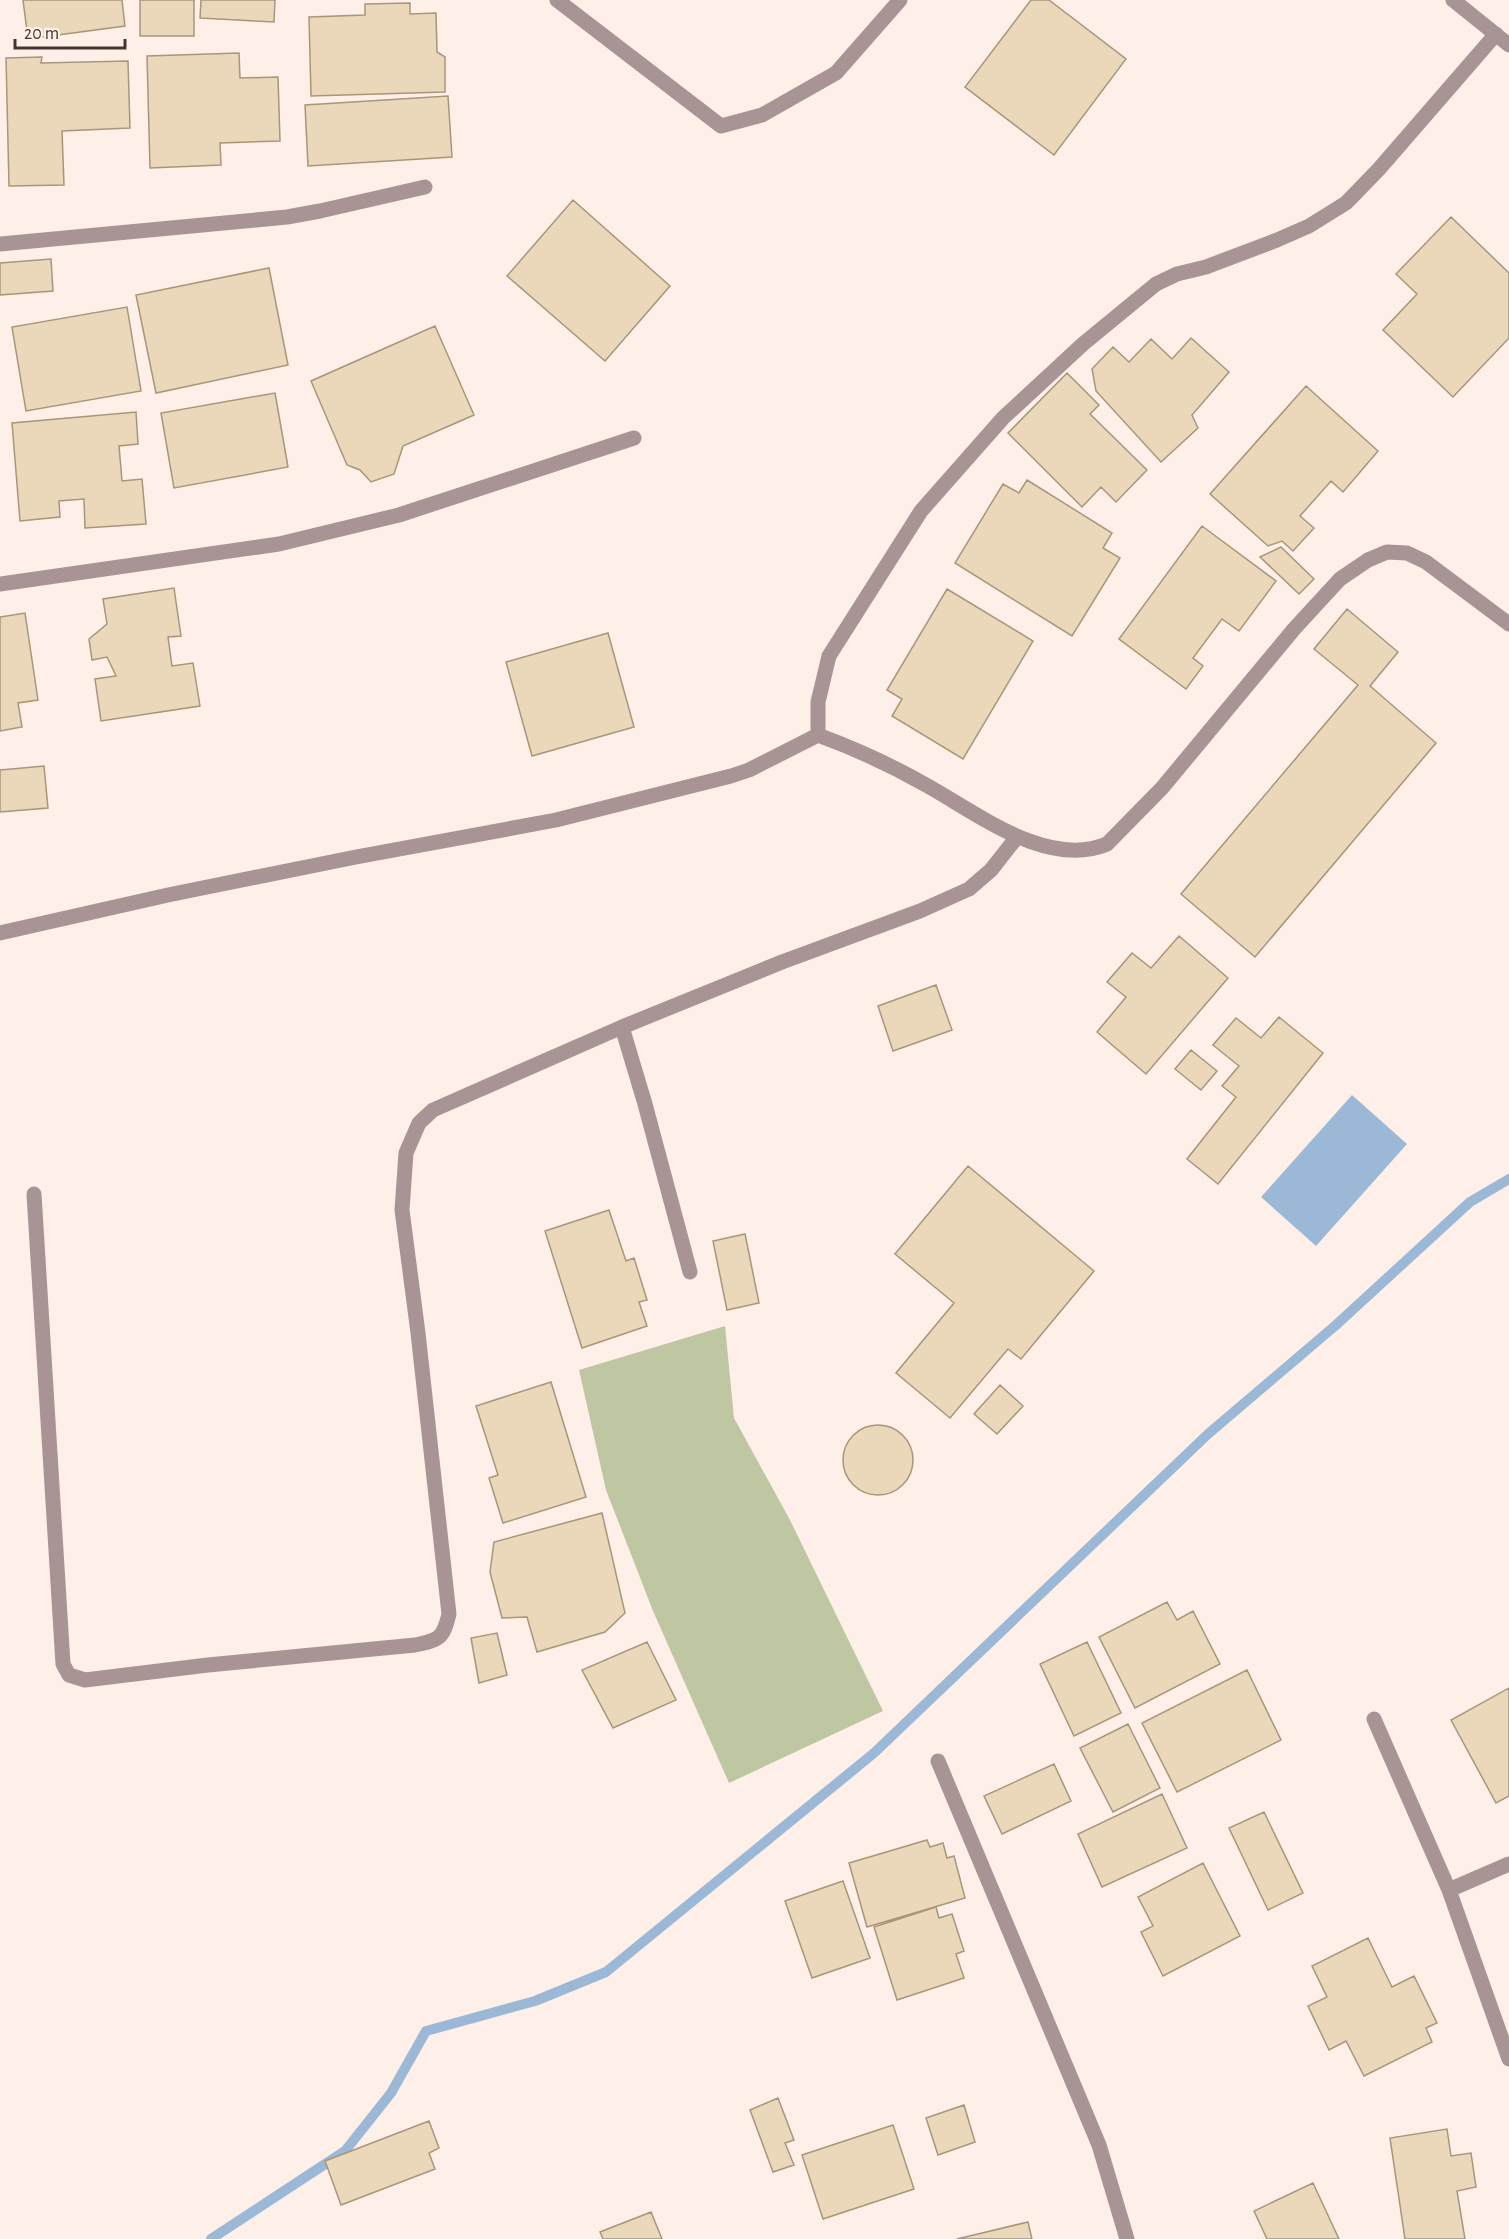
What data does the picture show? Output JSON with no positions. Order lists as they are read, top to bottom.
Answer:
{
  "scale_bar": "20 m"
}
